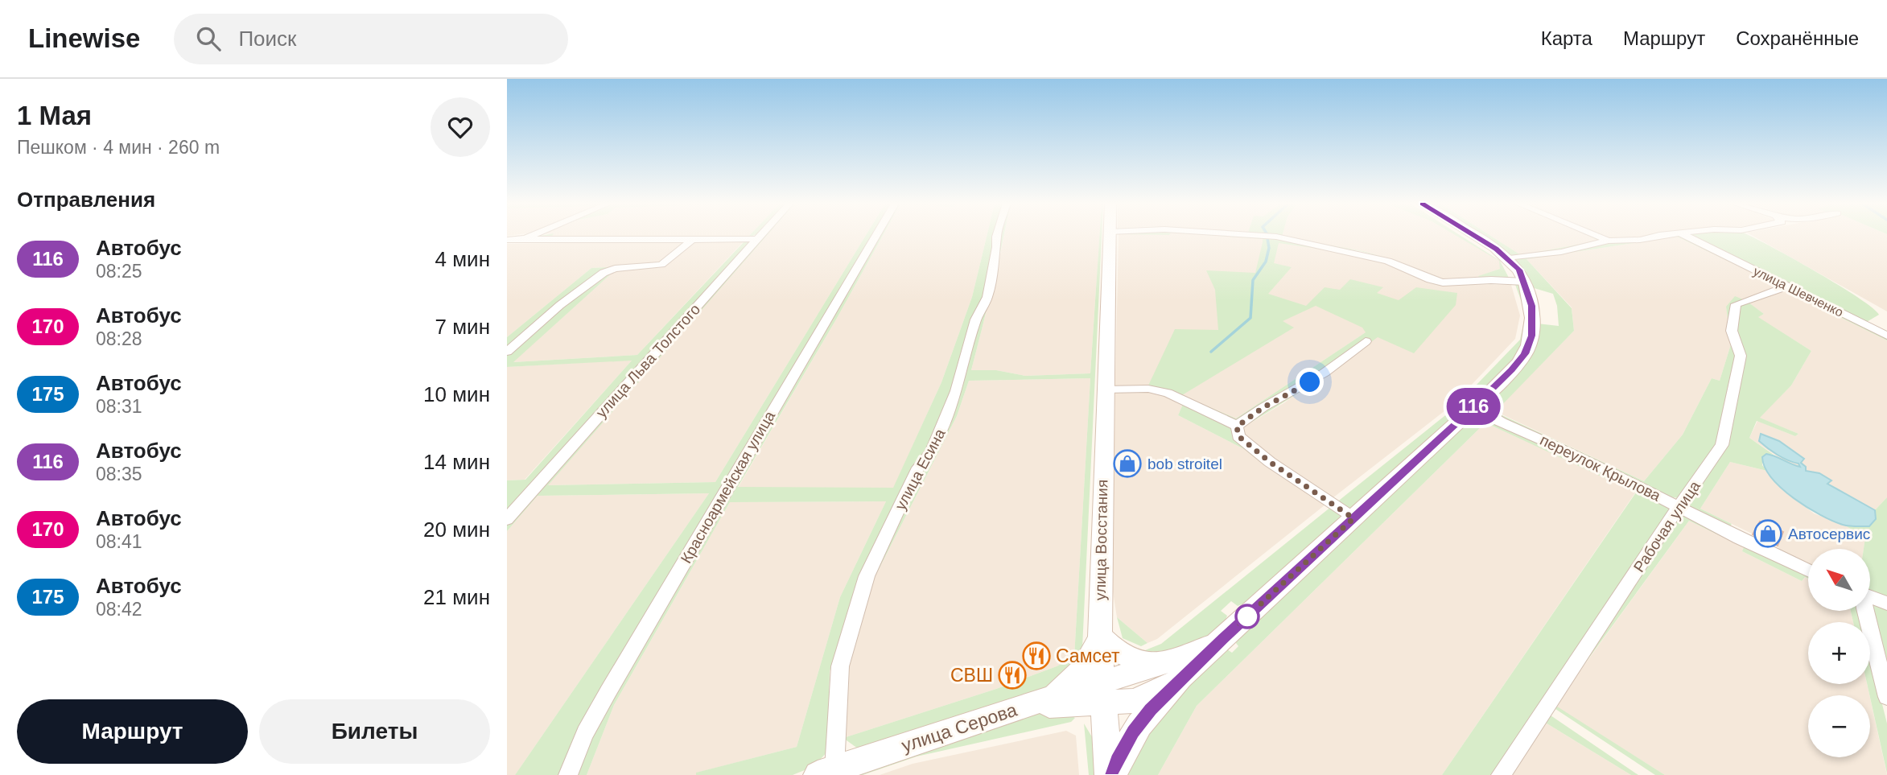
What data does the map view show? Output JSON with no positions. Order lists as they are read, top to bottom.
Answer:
{
  "streets": {
    "main road": ["улица Восстания", "улица Серова"],
    "street": [
      "улица Шевченко",
      "улица Льва Толстого",
      "переулок Крылова",
      "улица Есина",
      "Красноармейская улица",
      "Рабочая улица"
    ]
  },
  "crossings": [
    ["улица Шевченко", "Рабочая улица"],
    ["переулок Крылова", "Рабочая улица"],
    ["улица Есина", "улица Серова"],
    ["улица Восстания", "улица Серова"]
  ],
  "places": {
    "shop": ["bob stroitel", "Автосервис"],
    "restaurant": ["Самсет", "СВШ"]
  },
  "lines": ["bus line 116"],
  "north": "top left",
  "page": {
    "header": "Linewise",
    "search": "Поиск",
    "nav": ["Карта", "Маршрут", "Сохранённые"],
    "heading": [
      ["1 Мая", "Пешком · 4 мин · 260 m"],
      "Отправления"
    ],
    "on_map": "116",
    "list": [
      {
        "mark": "116",
        "name": "Автобус",
        "note": "08:25",
        "value": "4 мин"
      },
      {
        "mark": "170",
        "name": "Автобус",
        "note": "08:28",
        "value": "7 мин"
      },
      {
        "mark": "175",
        "name": "Автобус",
        "note": "08:31",
        "value": "10 мин"
      },
      {
        "mark": "116",
        "name": "Автобус",
        "note": "08:35",
        "value": "14 мин"
      },
      {
        "mark": "170",
        "name": "Автобус",
        "note": "08:41",
        "value": "20 мин"
      },
      {
        "mark": "175",
        "name": "Автобус",
        "note": "08:42",
        "value": "21 мин"
      }
    ],
    "map_buttons": ["+", "−"],
    "buttons": ["Маршрут", "Билеты"]
  }
}
